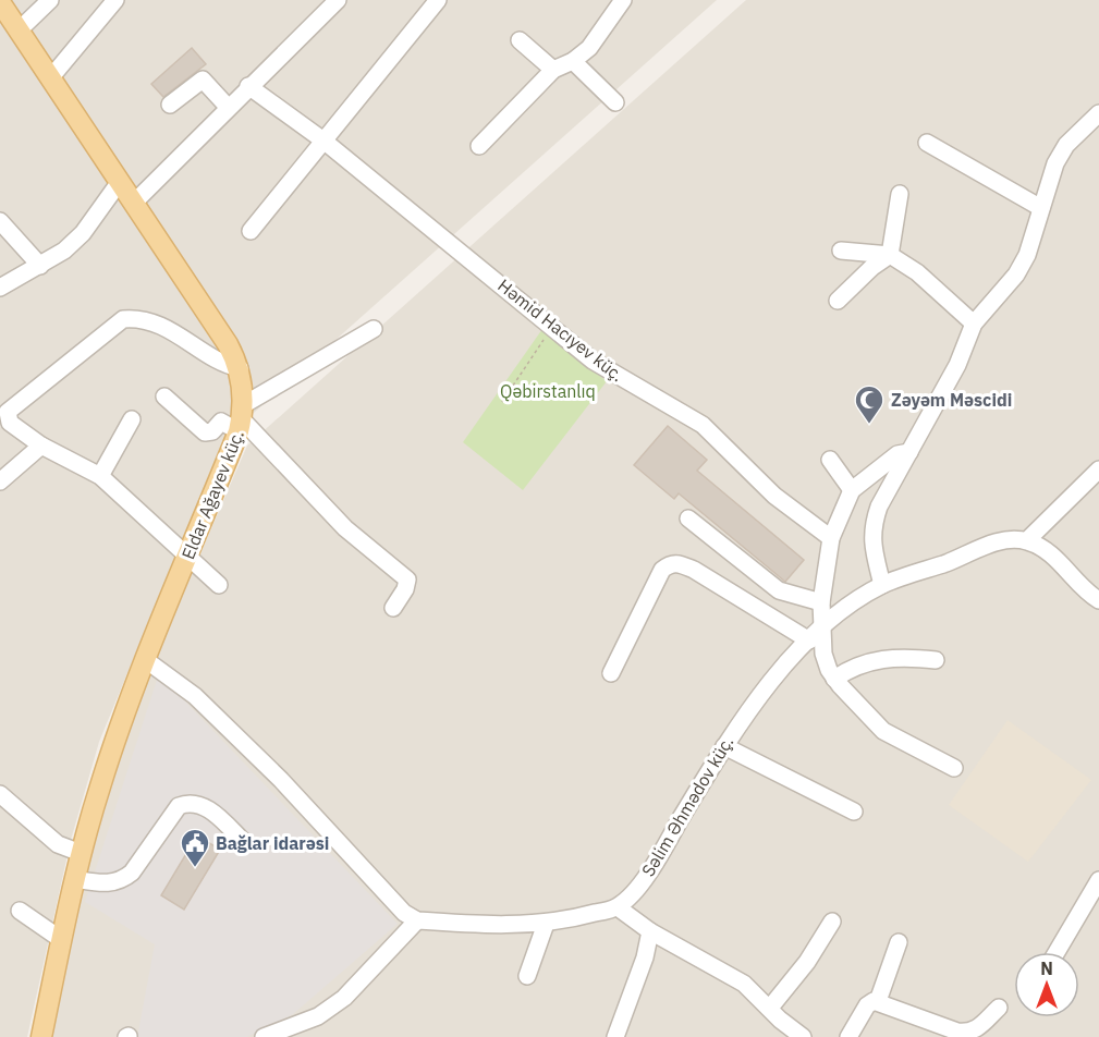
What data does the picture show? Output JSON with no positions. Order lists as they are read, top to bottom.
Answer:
{
  "streets": {
    "main road": ["Eldar Ağayev küç."],
    "street": ["Həmid Hacıyev küç.", "Səlim Əhmədov küç."]
  },
  "parks": ["Qəbirstanlıq"],
  "places": {
    "mosque": ["Zəyəm Məscidi"],
    "public building": ["Bağlar idarəsi"]
  },
  "north": "top"
}
